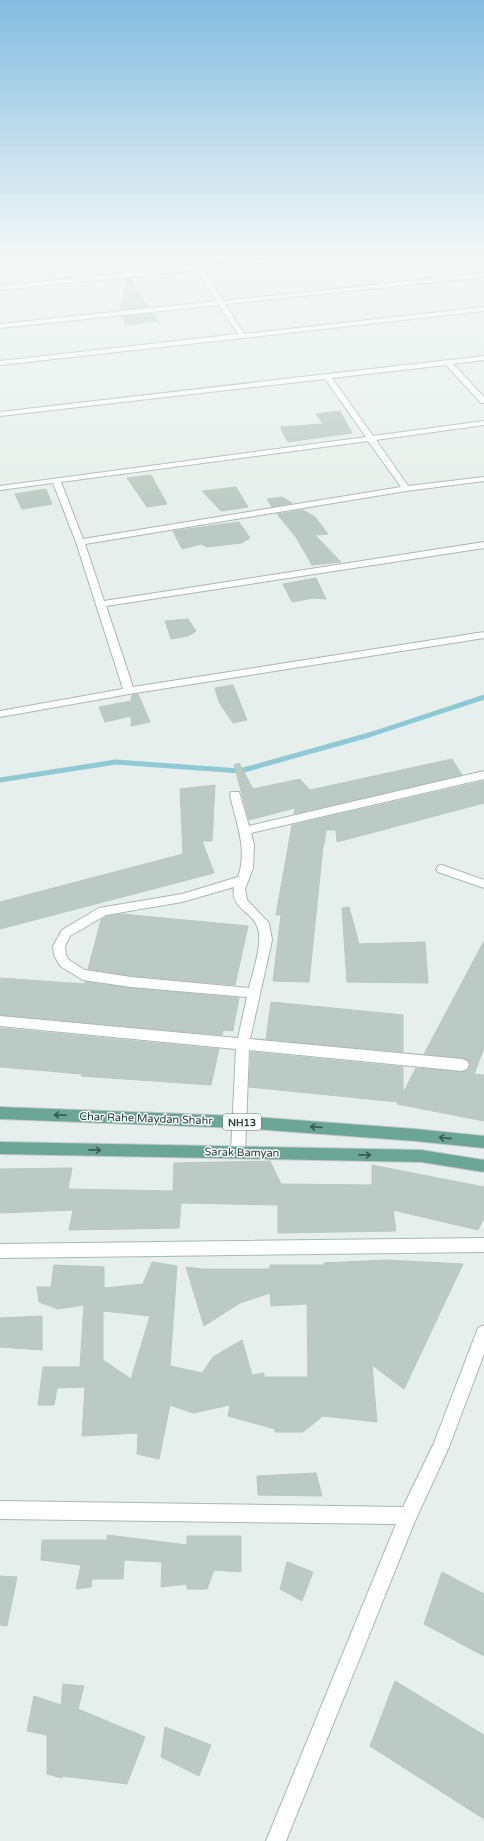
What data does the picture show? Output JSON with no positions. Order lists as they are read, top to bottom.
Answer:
{
  "streets": {
    "main road": ["Char Rahe Maydan Shahr", "NH13", "Sarak Bamyan"]
  },
  "one_way": ["Char Rahe Maydan Shahr", "Sarak Bamyan"]
}
